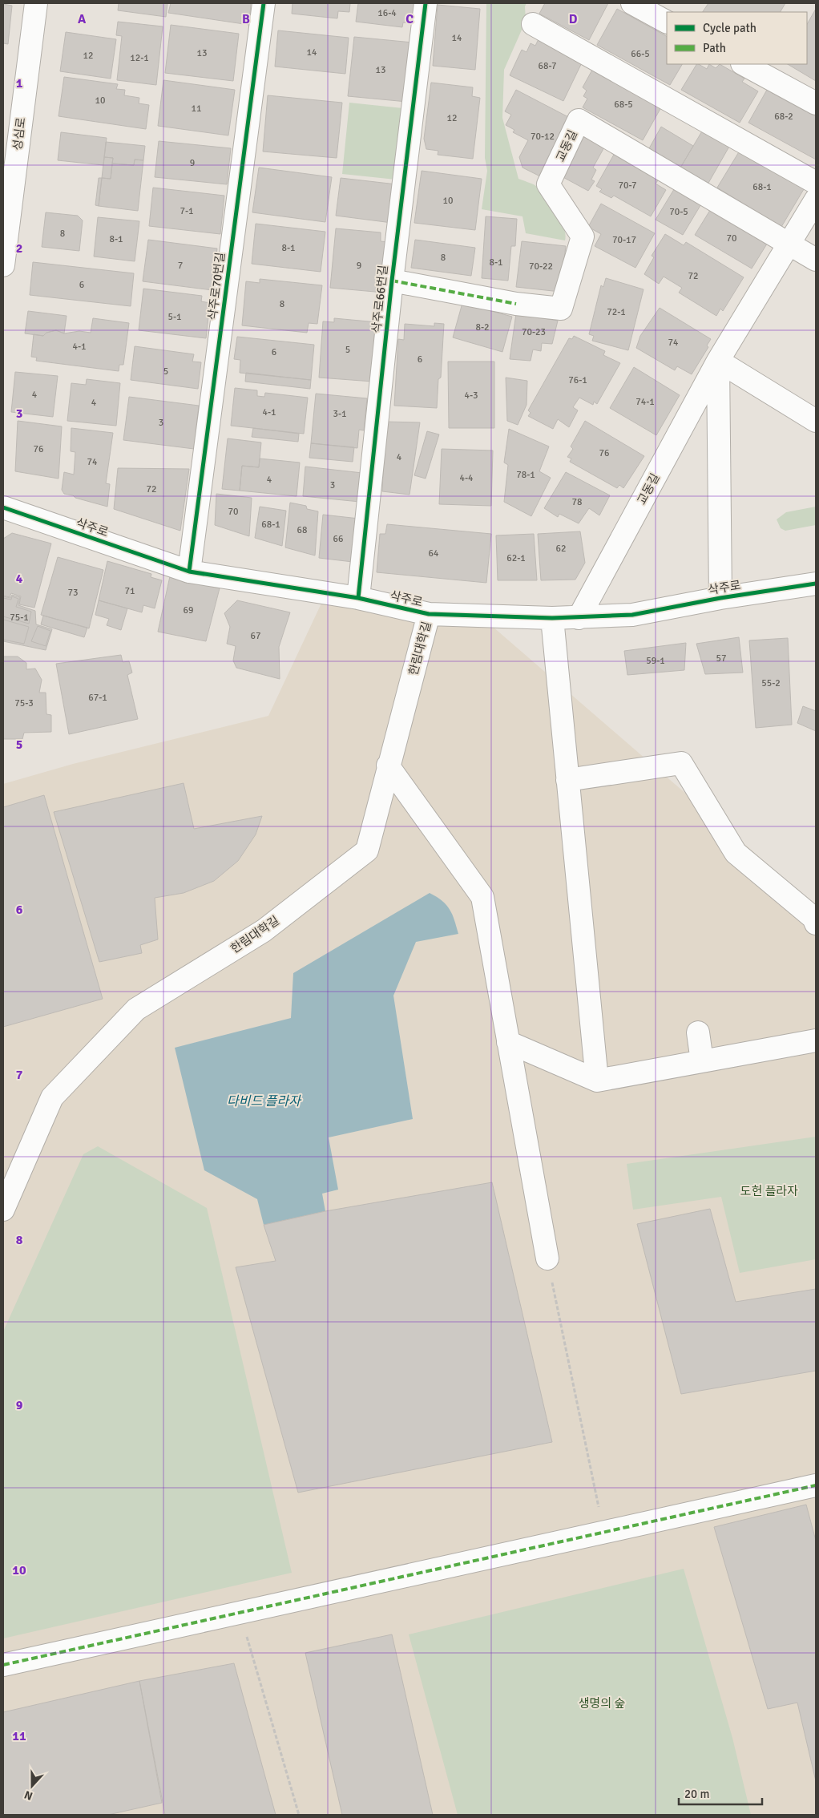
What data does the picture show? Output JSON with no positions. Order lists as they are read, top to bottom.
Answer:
{
  "streets": {
    "street": [
      "성심로",
      "교동길",
      "삭주로70번길",
      "삭주로66번길",
      "삭주로",
      "한림대학길"
    ]
  },
  "crossings": [
    ["교동길", "삭주로66번길"],
    ["교동길", "삭주로"],
    ["삭주로70번길", "삭주로"],
    ["삭주로66번길", "삭주로"],
    ["삭주로", "한림대학길"]
  ],
  "water": ["다비드 플라자"],
  "parks": ["도헌 플라자", "생명의 숲"],
  "house_numbers": [
    "16-4",
    "14",
    "14",
    "13",
    "66-5",
    "12",
    "12-1",
    "68-7",
    "13",
    "10",
    "68-5",
    "11",
    "68-2",
    "12",
    "70-12",
    "9",
    "70-7",
    "68-1",
    "10",
    "7-1",
    "70-5",
    "8",
    "70",
    "8-1",
    "70-17",
    "8-1",
    "8",
    "8-1",
    "7",
    "9",
    "70-22",
    "72",
    "6",
    "8",
    "72-1",
    "5-1",
    "8-2",
    "70-23",
    "74",
    "4-1",
    "5",
    "6",
    "6",
    "5",
    "76-1",
    "4",
    "4-3",
    "74-1",
    "4",
    "4-1",
    "3-1",
    "3",
    "76",
    "76",
    "4",
    "74",
    "78-1",
    "4-4",
    "4",
    "3",
    "72",
    "78",
    "70",
    "68-1",
    "68",
    "66",
    "62",
    "64",
    "62-1",
    "71",
    "73",
    "69",
    "75-1",
    "67",
    "57",
    "59-1",
    "55-2",
    "67-1",
    "75-3"
  ],
  "legend": ["Cycle path", "Path"],
  "scale_bar": "20 m",
  "north": "bottom",
  "grid": {
    "columns": [
      "A",
      "B",
      "C",
      "D"
    ],
    "rows": [
      "1",
      "2",
      "3",
      "4",
      "5",
      "6",
      "7",
      "8",
      "9",
      "10",
      "11"
    ]
  }
}
